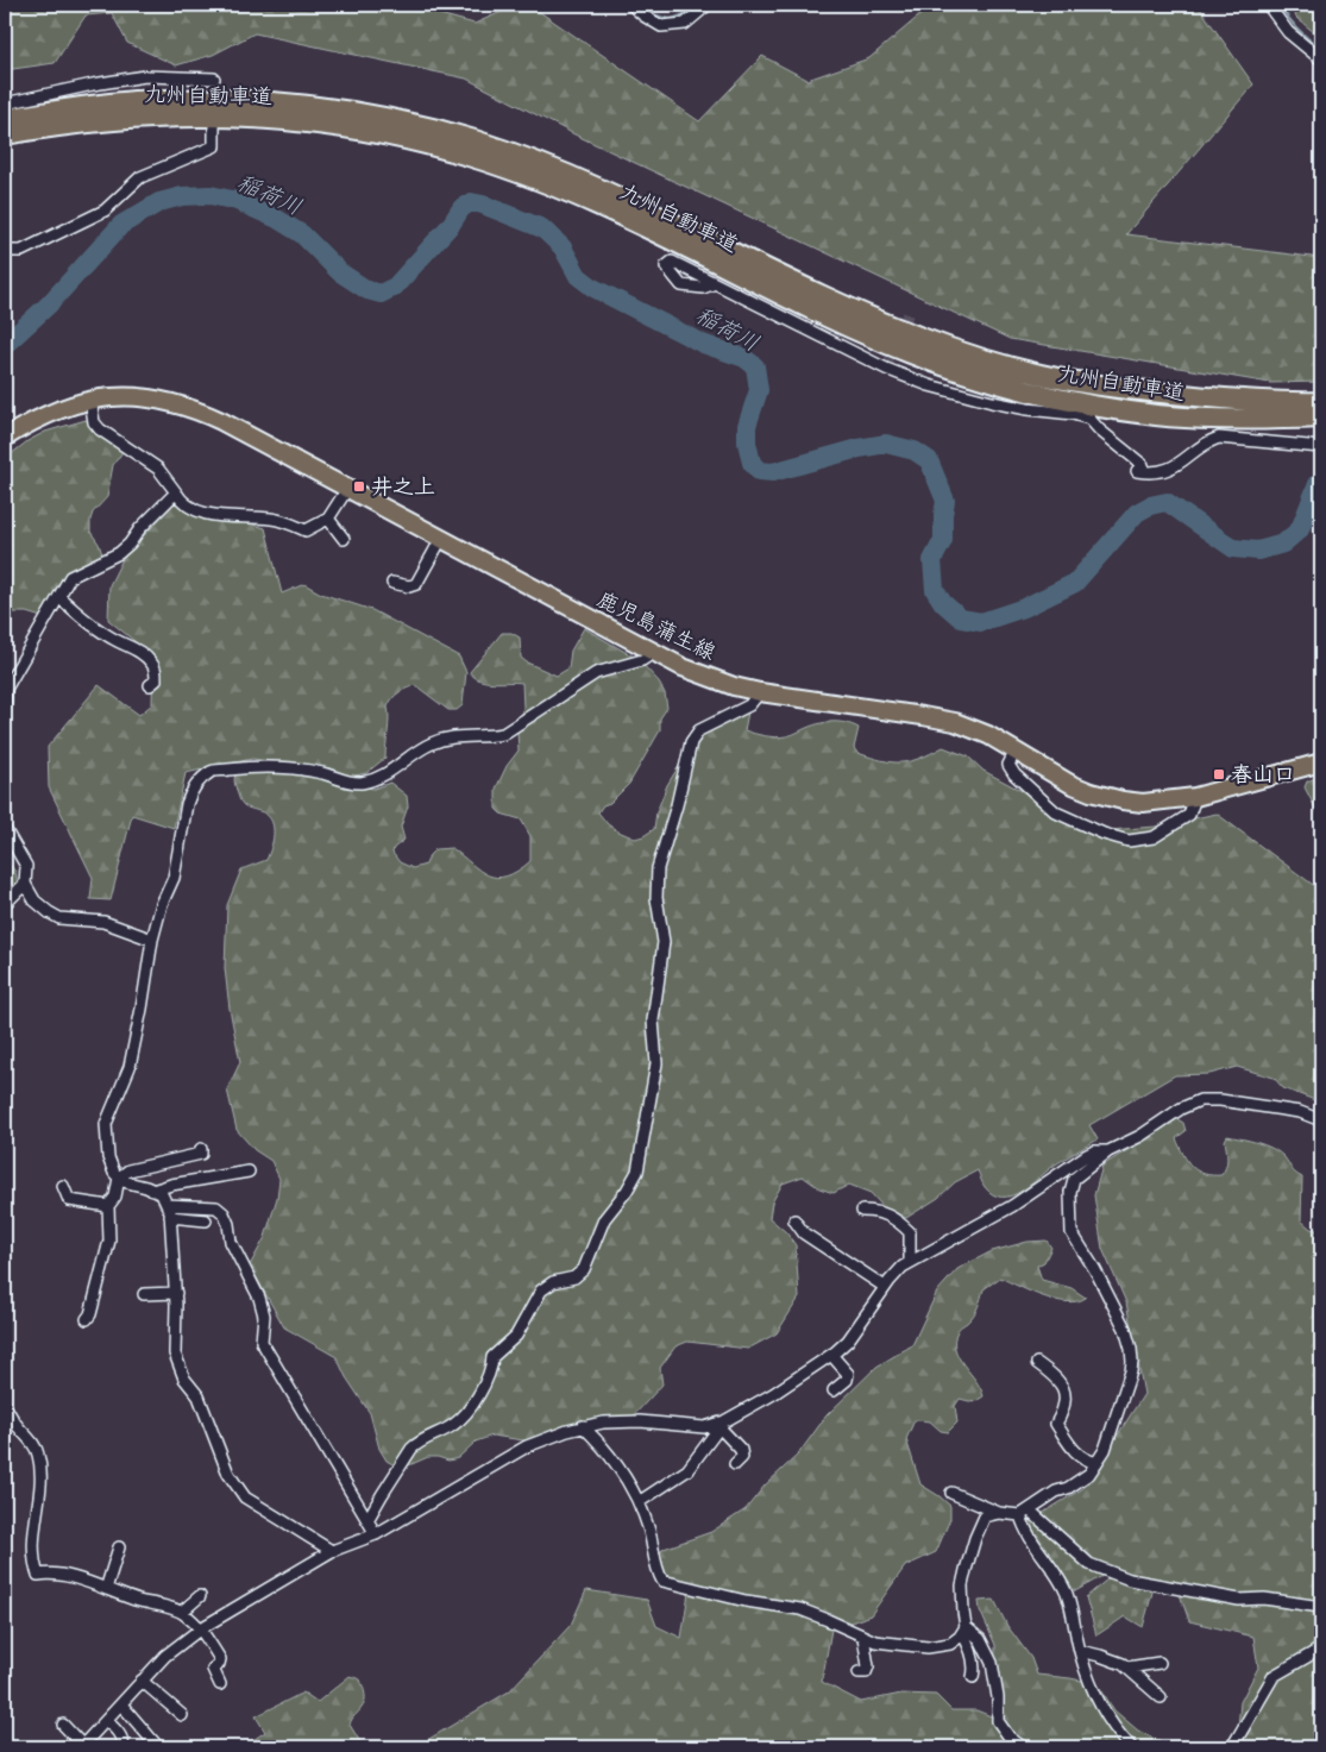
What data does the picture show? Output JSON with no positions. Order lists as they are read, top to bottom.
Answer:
{
  "streets": {
    "highway": ["九州自動車道"],
    "main road": ["鹿児島蒲生線"]
  },
  "water": ["稲荷川"],
  "places": {
    "transit": ["井之上", "春山口"]
  }
}
